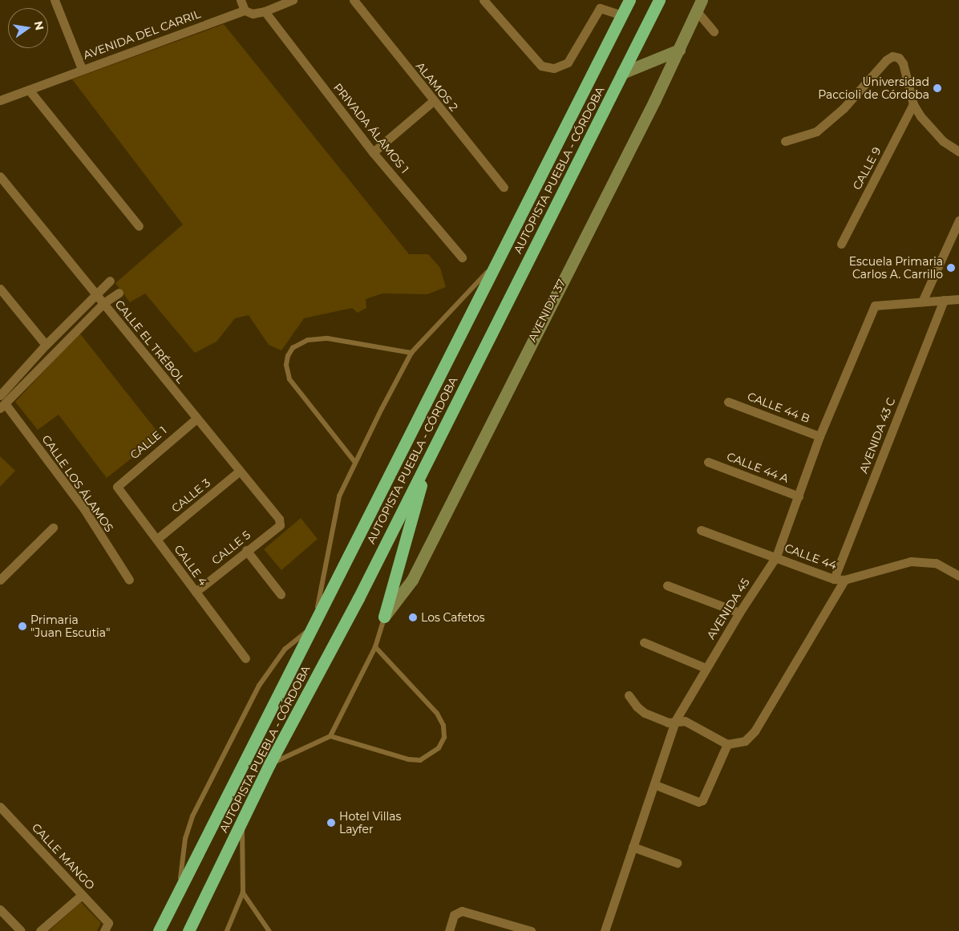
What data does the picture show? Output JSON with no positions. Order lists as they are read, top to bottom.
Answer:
{
  "streets": {
    "highway": ["AUTOPISTA PUEBLA - CÓRDOBA"],
    "street": [
      "AVENIDA DEL CARRIL",
      "ALAMOS 2",
      "PRIVADA ÁLAMOS 1",
      "CALLE 9",
      "AVENIDA 37",
      "CALLE EL TRÉBOL",
      "CALLE 44 B",
      "AVENIDA 43 C",
      "CALLE 1",
      "CALLE 44 A",
      "CALLE LOS ÁLAMOS",
      "CALLE 3",
      "CALLE 5",
      "CALLE 44",
      "CALLE 4",
      "AVENIDA 45",
      "CALLE MANGO"
    ]
  },
  "crossings": [
    ["AVENIDA DEL CARRIL", "PRIVADA ÁLAMOS 1"],
    ["CALLE EL TRÉBOL", "CALLE 1"],
    ["CALLE EL TRÉBOL", "CALLE 3"],
    ["CALLE EL TRÉBOL", "CALLE 5"],
    ["CALLE 44 B", "AVENIDA 45"],
    ["AVENIDA 43 C", "CALLE 44"],
    ["CALLE 1", "CALLE 4"],
    ["CALLE 44 A", "AVENIDA 45"],
    ["CALLE 3", "CALLE 4"],
    ["CALLE 5", "CALLE 4"],
    ["CALLE 44", "AVENIDA 45"]
  ],
  "places": [
    "Universidad Paccioli de Córdoba",
    "Escuela Primaria Carlos A. Carrillo",
    "Los Cafetos",
    "Primaria \"Juan Escutia\"",
    "Hotel Villas Layfer"
  ],
  "north": "right"
}
